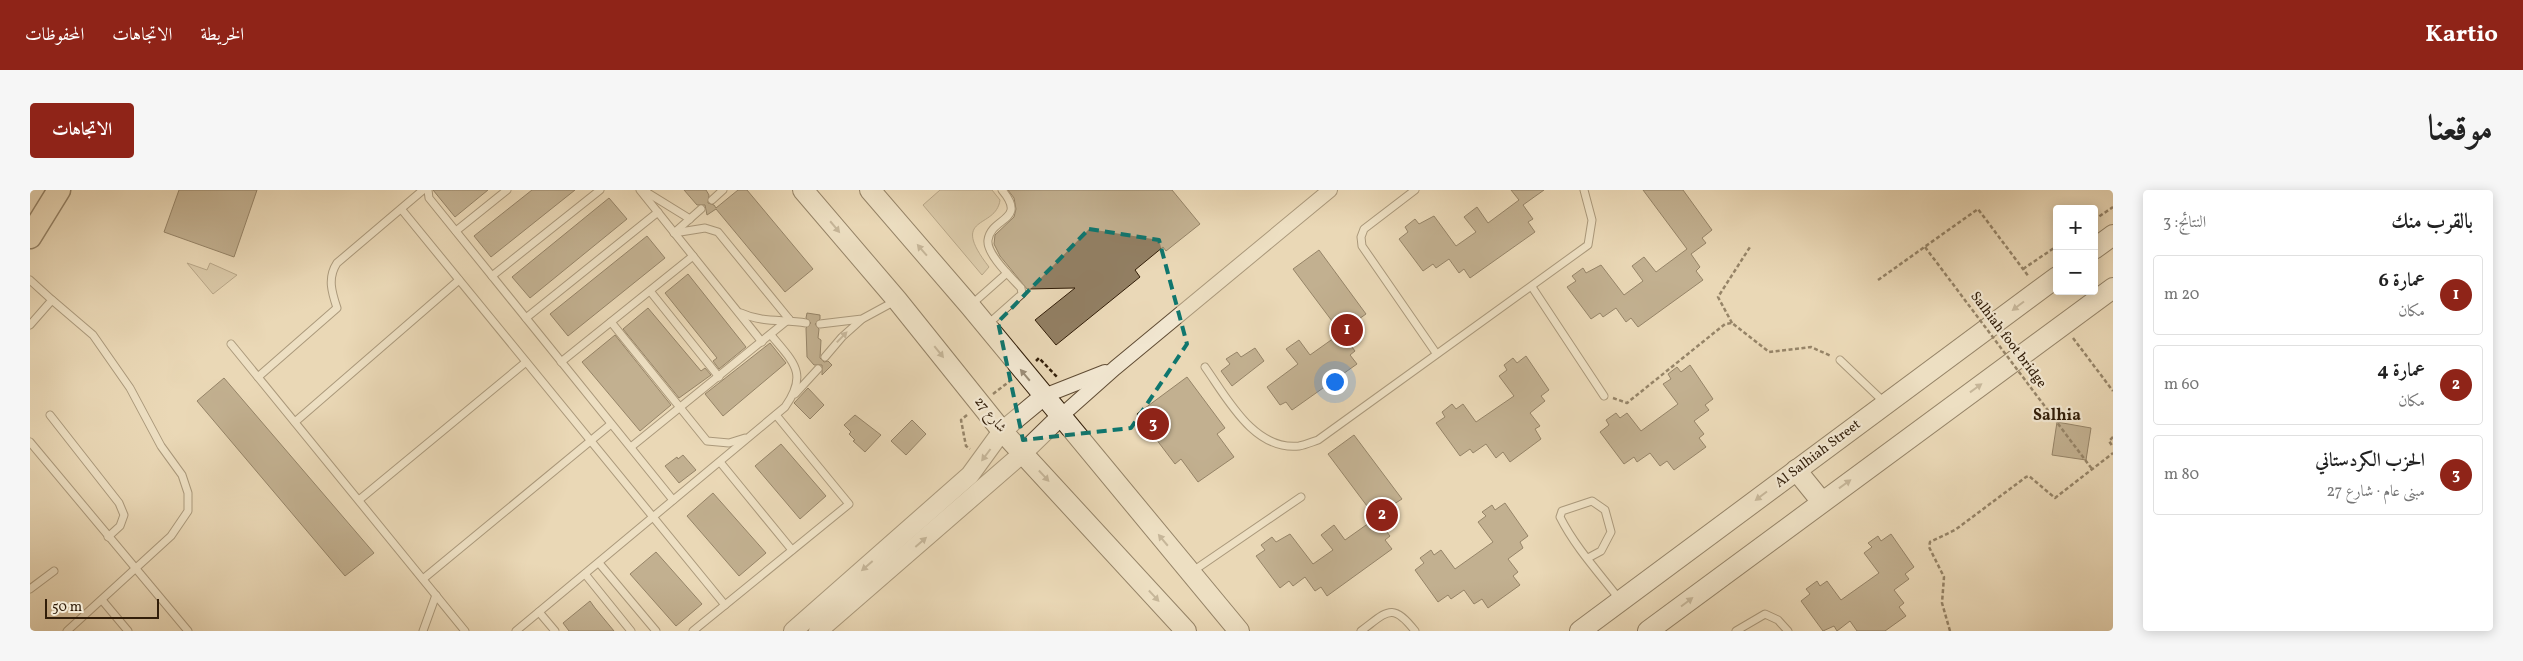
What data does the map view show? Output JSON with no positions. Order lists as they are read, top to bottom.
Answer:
{
  "streets": {
    "main road": ["شارع 27", "Al Salhiah Street"],
    "path": ["Salhiah foot bridge"]
  },
  "districts": ["Salhia"],
  "scale_bar": "50 m",
  "page": {
    "header": "Kartio",
    "nav": ["الخريطة", "الاتجاهات", "المحفوظات"],
    "title": "موقعنا",
    "buttons": "الاتجاهات",
    "heading": ["بالقرب منك", "النتائج: 3"],
    "map_buttons": ["+", "−"],
    "list": [
      {
        "mark": "1",
        "name": "عمارة 6",
        "note": "مكان",
        "value": "20 m"
      },
      {
        "mark": "2",
        "name": "عمارة 4",
        "note": "مكان",
        "value": "60 m"
      },
      {
        "mark": "3",
        "name": "الحزب الكردستاني",
        "note": "مبنى عام · شارع 27",
        "value": "80 m"
      }
    ],
    "pins": ["1", "3", "2"],
    "scale": "50 m"
  }
}
